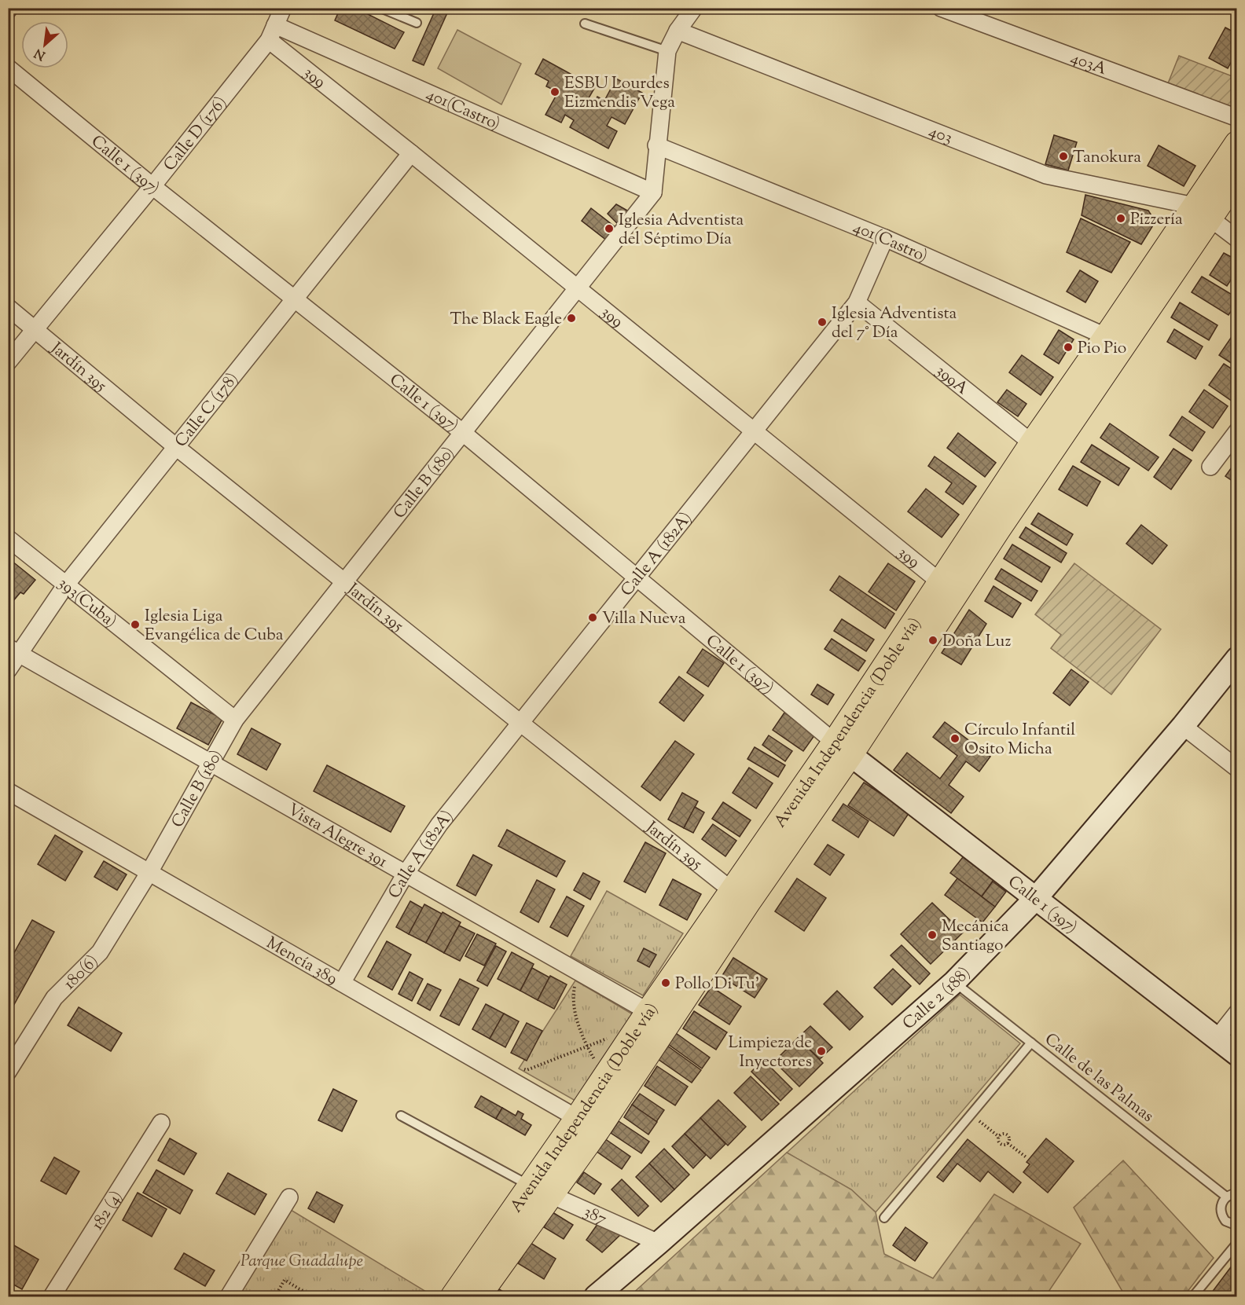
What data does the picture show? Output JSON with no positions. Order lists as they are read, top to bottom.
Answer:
{
  "streets": {
    "main road": ["Calle 1 (397)", "Avenida Independencia (Doble vía)", "Calle 2 (188)"],
    "street": [
      "403A",
      "399",
      "401(Castro)",
      "Calle D (176)",
      "403",
      "Jardín 395",
      "399A",
      "Calle C (178)",
      "Calle B (180)",
      "Calle A (182A)",
      "393(Cuba)",
      "Vista Alegre 391",
      "Mencía 389",
      "180(6)",
      "182 (4)",
      "387"
    ],
    "lane": ["Calle de las Palmas"]
  },
  "crossings": [
    ["399", "401(Castro)"],
    ["399", "Calle D (176)"],
    ["399", "Calle C (178)"],
    ["399", "Calle B (180)"],
    ["399", "Calle A (182A)"],
    ["399", "Avenida Independencia (Doble vía)"],
    ["401(Castro)", "Calle D (176)"],
    ["401(Castro)", "Calle B (180)"],
    ["401(Castro)", "Calle A (182A)"],
    ["401(Castro)", "Avenida Independencia (Doble vía)"],
    ["Calle D (176)", "Calle 1 (397)"],
    ["Calle D (176)", "Jardín 395"],
    ["403", "Avenida Independencia (Doble vía)"],
    ["Calle 1 (397)", "Calle C (178)"],
    ["Calle 1 (397)", "Calle B (180)"],
    ["Calle 1 (397)", "Calle A (182A)"],
    ["Calle 1 (397)", "Avenida Independencia (Doble vía)"],
    ["Calle 1 (397)", "Calle 2 (188)"],
    ["Jardín 395", "Calle C (178)"],
    ["Jardín 395", "Calle B (180)"],
    ["Jardín 395", "Calle A (182A)"],
    ["Jardín 395", "Avenida Independencia (Doble vía)"],
    ["399A", "Calle A (182A)"],
    ["399A", "Avenida Independencia (Doble vía)"],
    ["Calle C (178)", "393(Cuba)"],
    ["Calle C (178)", "Vista Alegre 391"],
    ["Calle B (180)", "393(Cuba)"],
    ["Calle B (180)", "Vista Alegre 391"],
    ["Calle B (180)", "Mencía 389"],
    ["Calle B (180)", "180(6)"],
    ["Calle A (182A)", "Vista Alegre 391"],
    ["Calle A (182A)", "Mencía 389"],
    ["Avenida Independencia (Doble vía)", "Vista Alegre 391"],
    ["Avenida Independencia (Doble vía)", "Mencía 389"],
    ["Avenida Independencia (Doble vía)", "387"],
    ["Mencía 389", "180(6)"],
    ["Calle 2 (188)", "Calle de las Palmas"],
    ["Calle 2 (188)", "387"]
  ],
  "parks": ["Parque Guadalupe"],
  "places": [
    "ESBU Lourdes Eizmendis Vega",
    "Tanokura",
    "Pizzería",
    "Iglesia Adventista del Séptimo Día",
    "The Black Eagle",
    "Iglesia Adventista del 7° Día",
    "Pio Pio",
    "Villa Nueva",
    "Iglesia Liga Evangélica de Cuba",
    "Doña Luz",
    "Círculo Infantil Osito Micha",
    "Mecánica Santiago",
    "Pollo Di Tu'",
    "Limpieza de Inyectores"
  ],
  "north": "bottom left"
}
